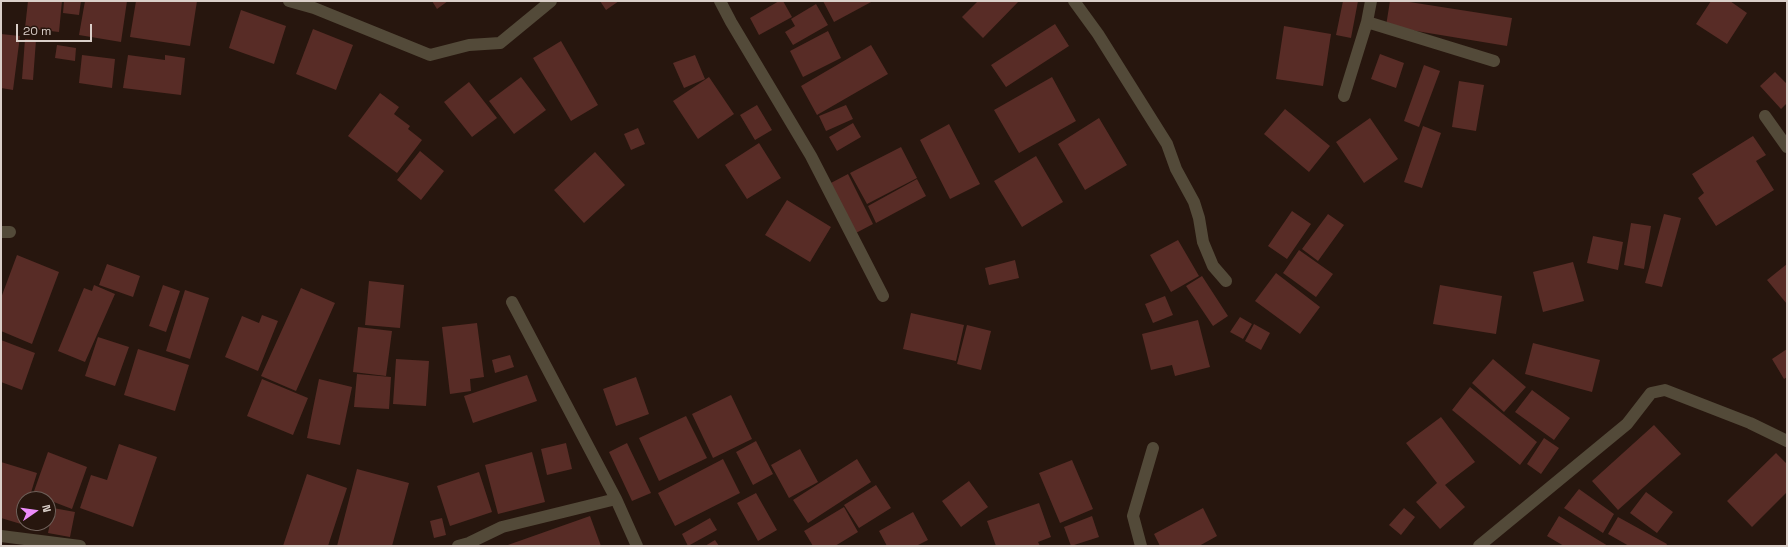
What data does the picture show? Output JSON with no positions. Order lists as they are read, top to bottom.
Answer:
{
  "scale_bar": "20 m",
  "north": "right"
}
